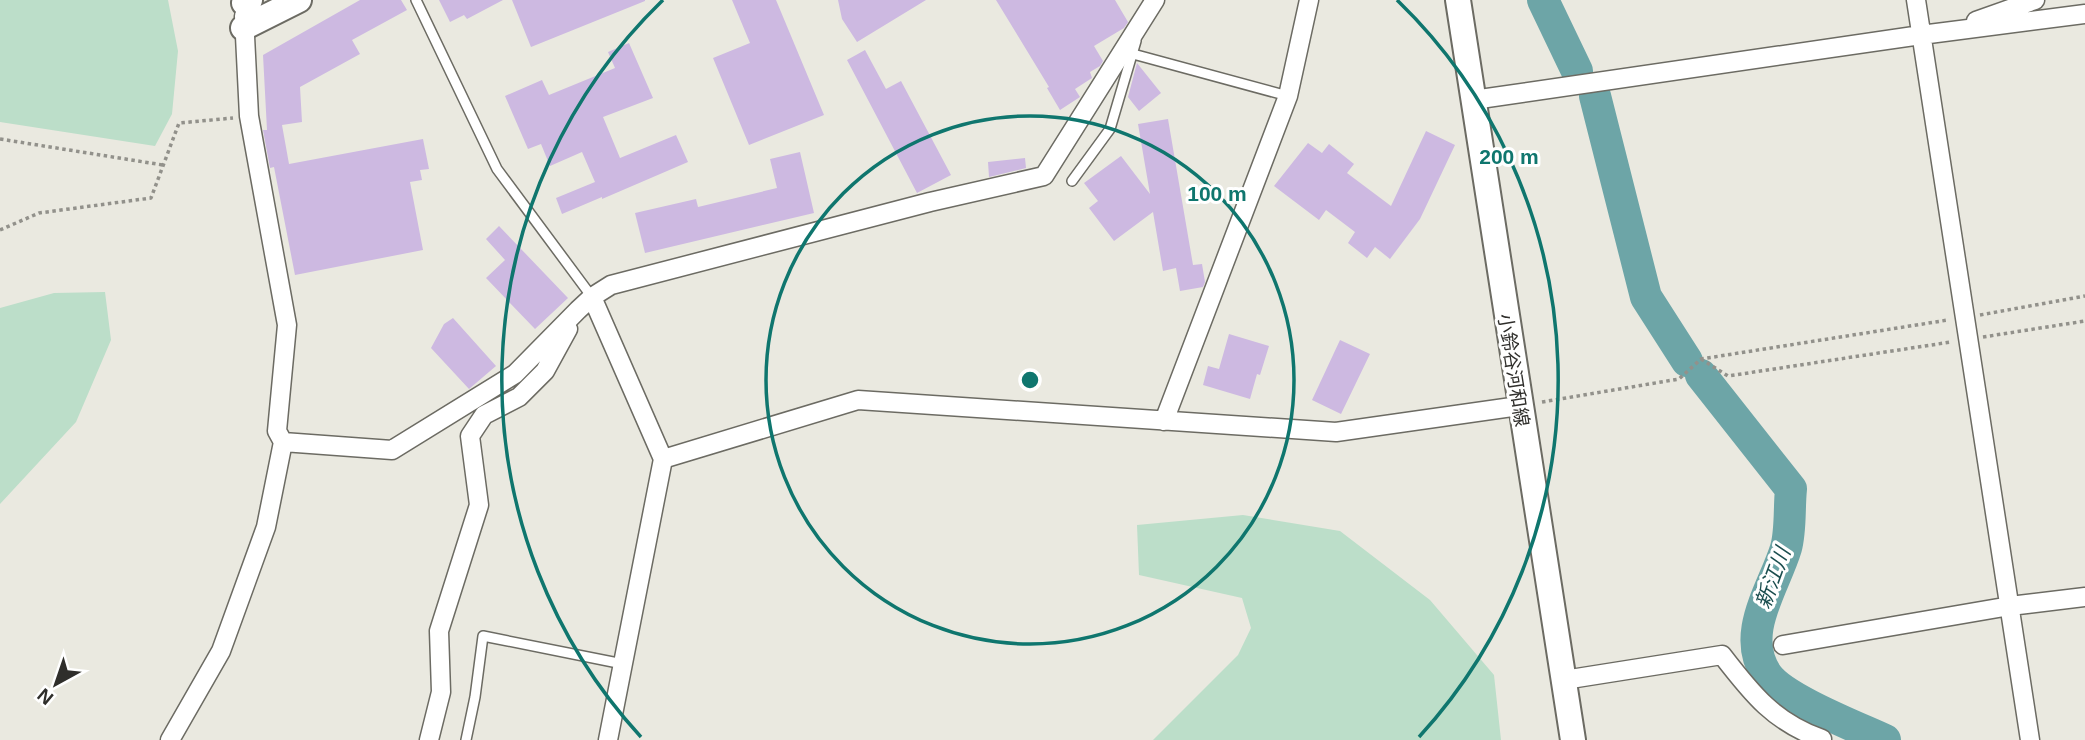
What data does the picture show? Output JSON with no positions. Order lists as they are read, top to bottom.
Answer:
{
  "streets": {
    "main road": ["小鈴谷河和線"]
  },
  "water": ["新江川"],
  "north": "bottom left",
  "rings": ["200 m", "100 m"]
}
